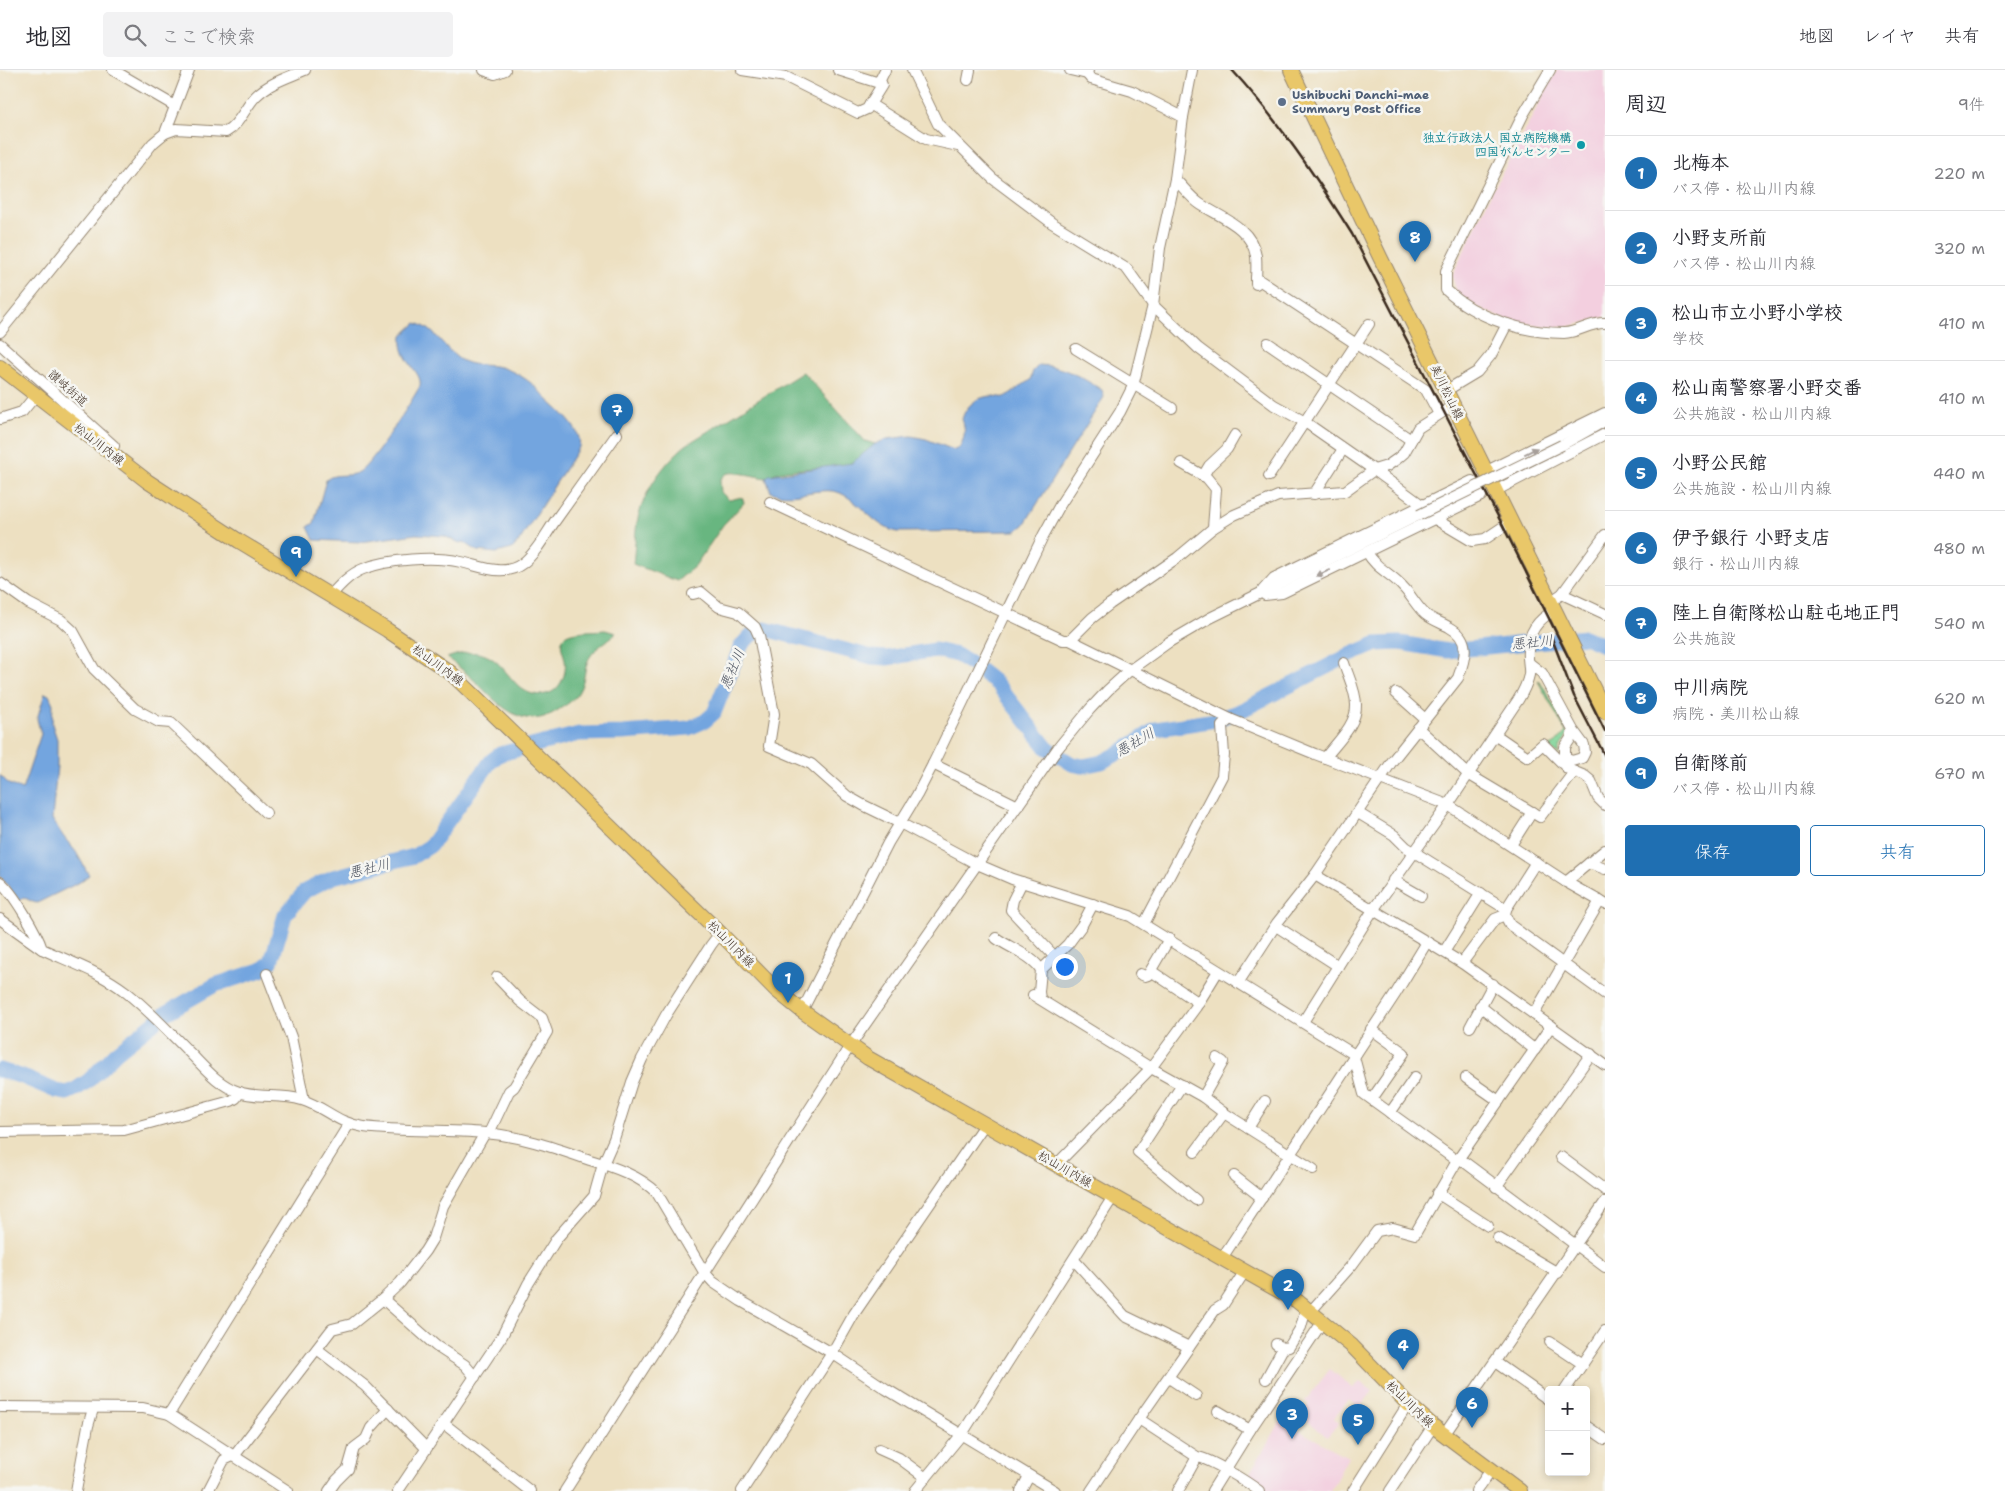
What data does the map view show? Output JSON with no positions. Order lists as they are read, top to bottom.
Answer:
{
  "streets": {
    "main road": ["美川松山線", "松山川内線"],
    "street": ["讃岐街道"]
  },
  "crossings": [
    ["讃岐街道", "松山川内線"]
  ],
  "water": ["悪社川"],
  "places": ["Ushibuchi Danchi-mae Summary Post Office", "独立行政法人 国立病院機構 四国がんセンター"],
  "page": {
    "header": "地図",
    "search": "ここで検索",
    "nav": ["地図", "レイヤ", "共有"],
    "heading": ["周辺", "9件"],
    "list": [
      {
        "mark": "1",
        "name": "北梅本",
        "note": "バス停 · 松山川内線",
        "value": "220 m"
      },
      {
        "mark": "2",
        "name": "小野支所前",
        "note": "バス停 · 松山川内線",
        "value": "320 m"
      },
      {
        "mark": "3",
        "name": "松山市立小野小学校",
        "note": "学校",
        "value": "410 m"
      },
      {
        "mark": "4",
        "name": "松山南警察署小野交番",
        "note": "公共施設 · 松山川内線",
        "value": "410 m"
      },
      {
        "mark": "5",
        "name": "小野公民館",
        "note": "公共施設 · 松山川内線",
        "value": "440 m"
      },
      {
        "mark": "6",
        "name": "伊予銀行 小野支店",
        "note": "銀行 · 松山川内線",
        "value": "480 m"
      },
      {
        "mark": "7",
        "name": "陸上自衛隊松山駐屯地正門",
        "note": "公共施設",
        "value": "540 m"
      },
      {
        "mark": "8",
        "name": "中川病院",
        "note": "病院 · 美川松山線",
        "value": "620 m"
      },
      {
        "mark": "9",
        "name": "自衛隊前",
        "note": "バス停 · 松山川内線",
        "value": "670 m"
      }
    ],
    "pins": [
      "8",
      "7",
      "9",
      "1",
      "2",
      "4",
      "6",
      "3",
      "5"
    ],
    "buttons": ["保存", "共有"],
    "map_buttons": ["+", "−"]
  }
}
